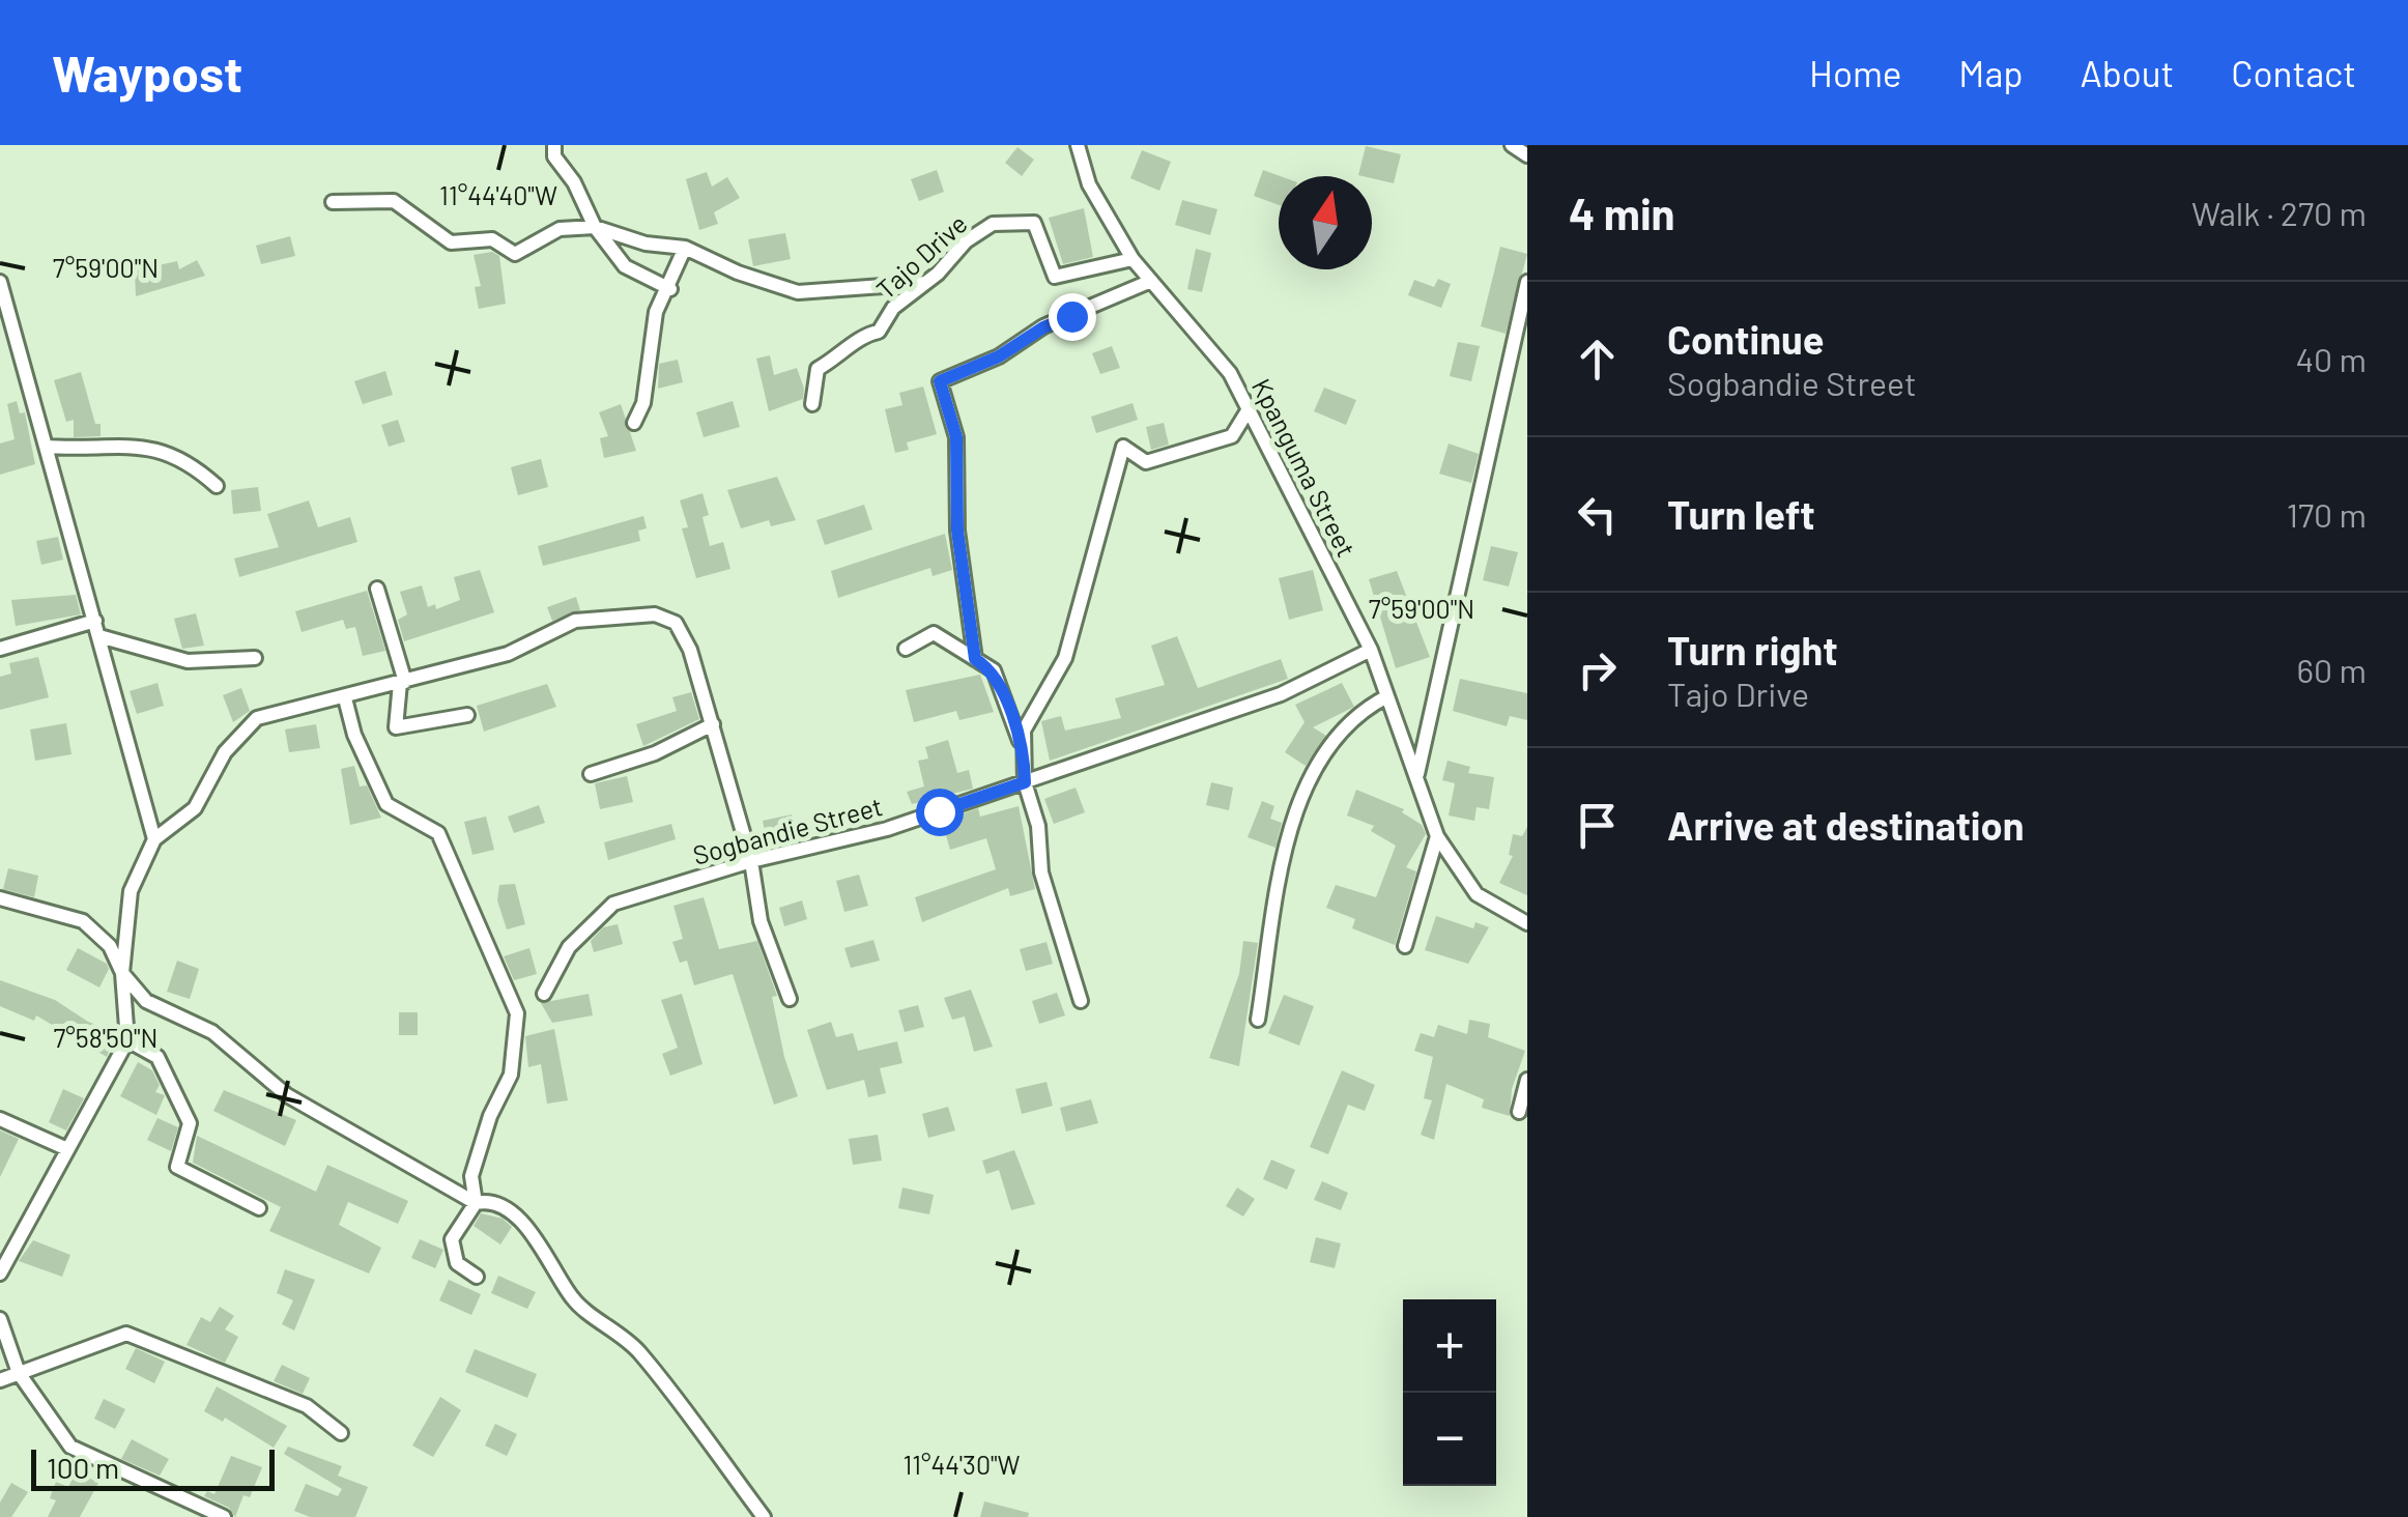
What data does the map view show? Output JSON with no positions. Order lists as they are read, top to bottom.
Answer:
{
  "streets": {
    "street": ["Tajo Drive", "Kpanguma Street", "Sogbandie Street"]
  },
  "crossings": [
    ["Tajo Drive", "Kpanguma Street"],
    ["Kpanguma Street", "Sogbandie Street"]
  ],
  "scale_bar": "100 m",
  "north": "top",
  "page": {
    "header": "Waypost",
    "nav": [
      "Home",
      "Map",
      "About",
      "Contact"
    ],
    "heading": ["4 min", "Walk · 270 m"],
    "list": [
      ["Continue", "Sogbandie Street", "40 m"],
      ["Turn left", "170 m"],
      ["Turn right", "Tajo Drive", "60 m"],
      "Arrive at destination"
    ],
    "map_buttons": ["+", "−"],
    "scale": "100 m"
  },
  "coordinates": [
    "11°44'40\"W",
    "7°59'00\"N",
    "7°58'50\"N",
    "11°44'30\"W"
  ]
}
